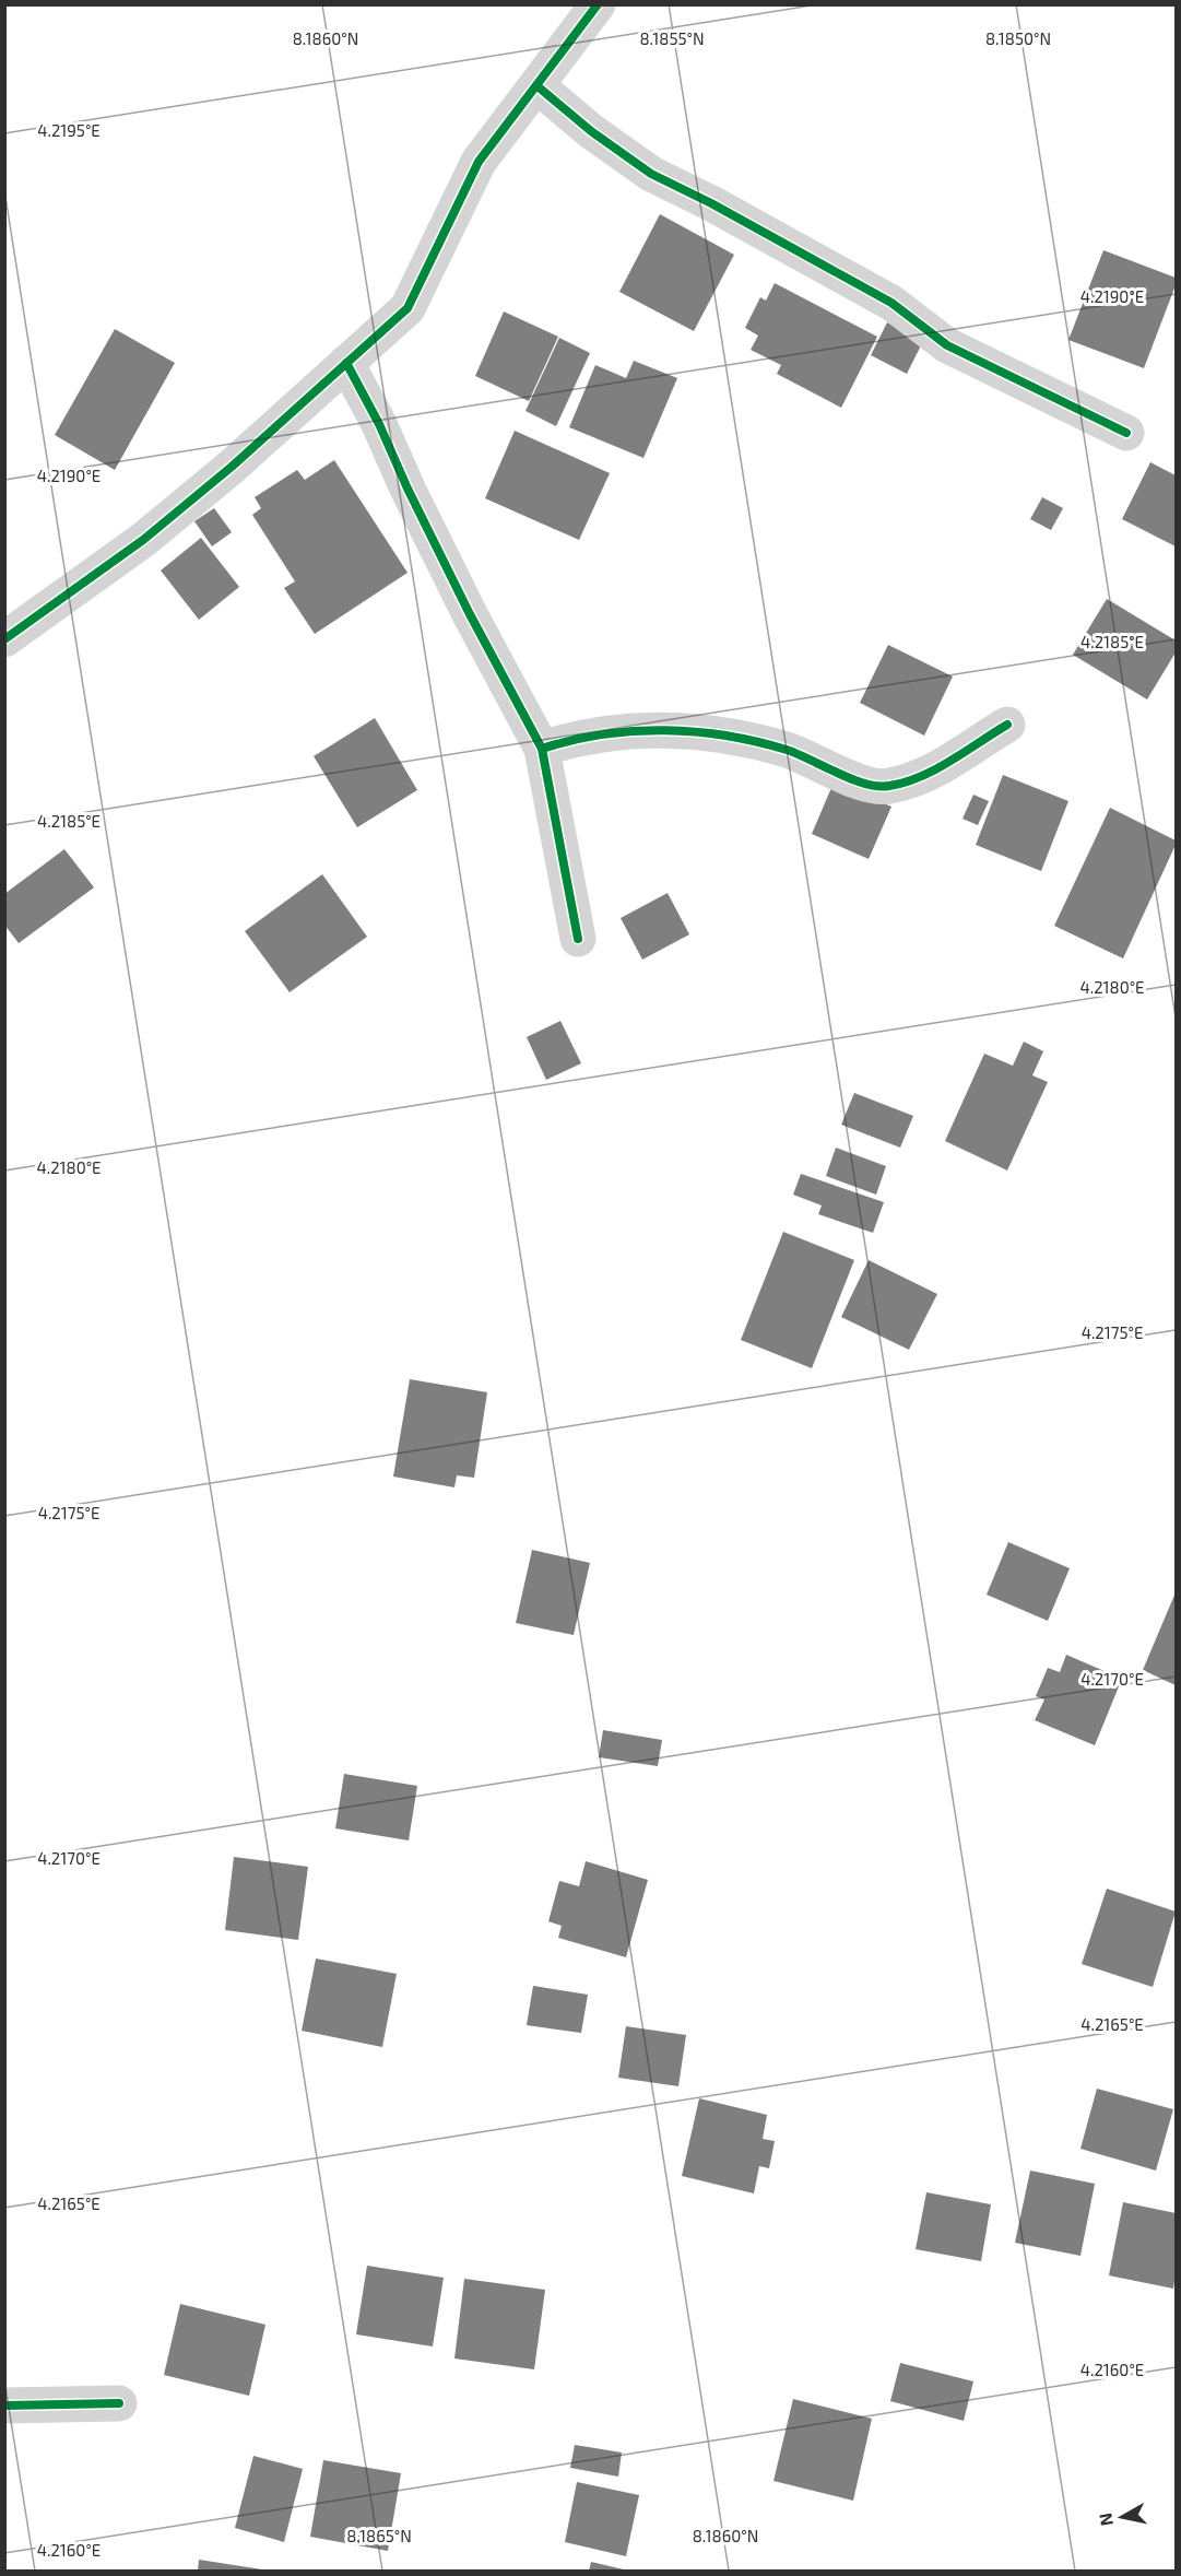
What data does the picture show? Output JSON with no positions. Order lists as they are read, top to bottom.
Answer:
{
  "north": "left",
  "coordinates": [
    "8.1860°N",
    "8.1855°N",
    "8.1850°N",
    "4.2195°E",
    "4.2190°E",
    "4.2185°E",
    "4.2180°E",
    "4.2175°E",
    "4.2170°E",
    "4.2165°E",
    "4.2160°E",
    "8.1865°N"
  ]
}
